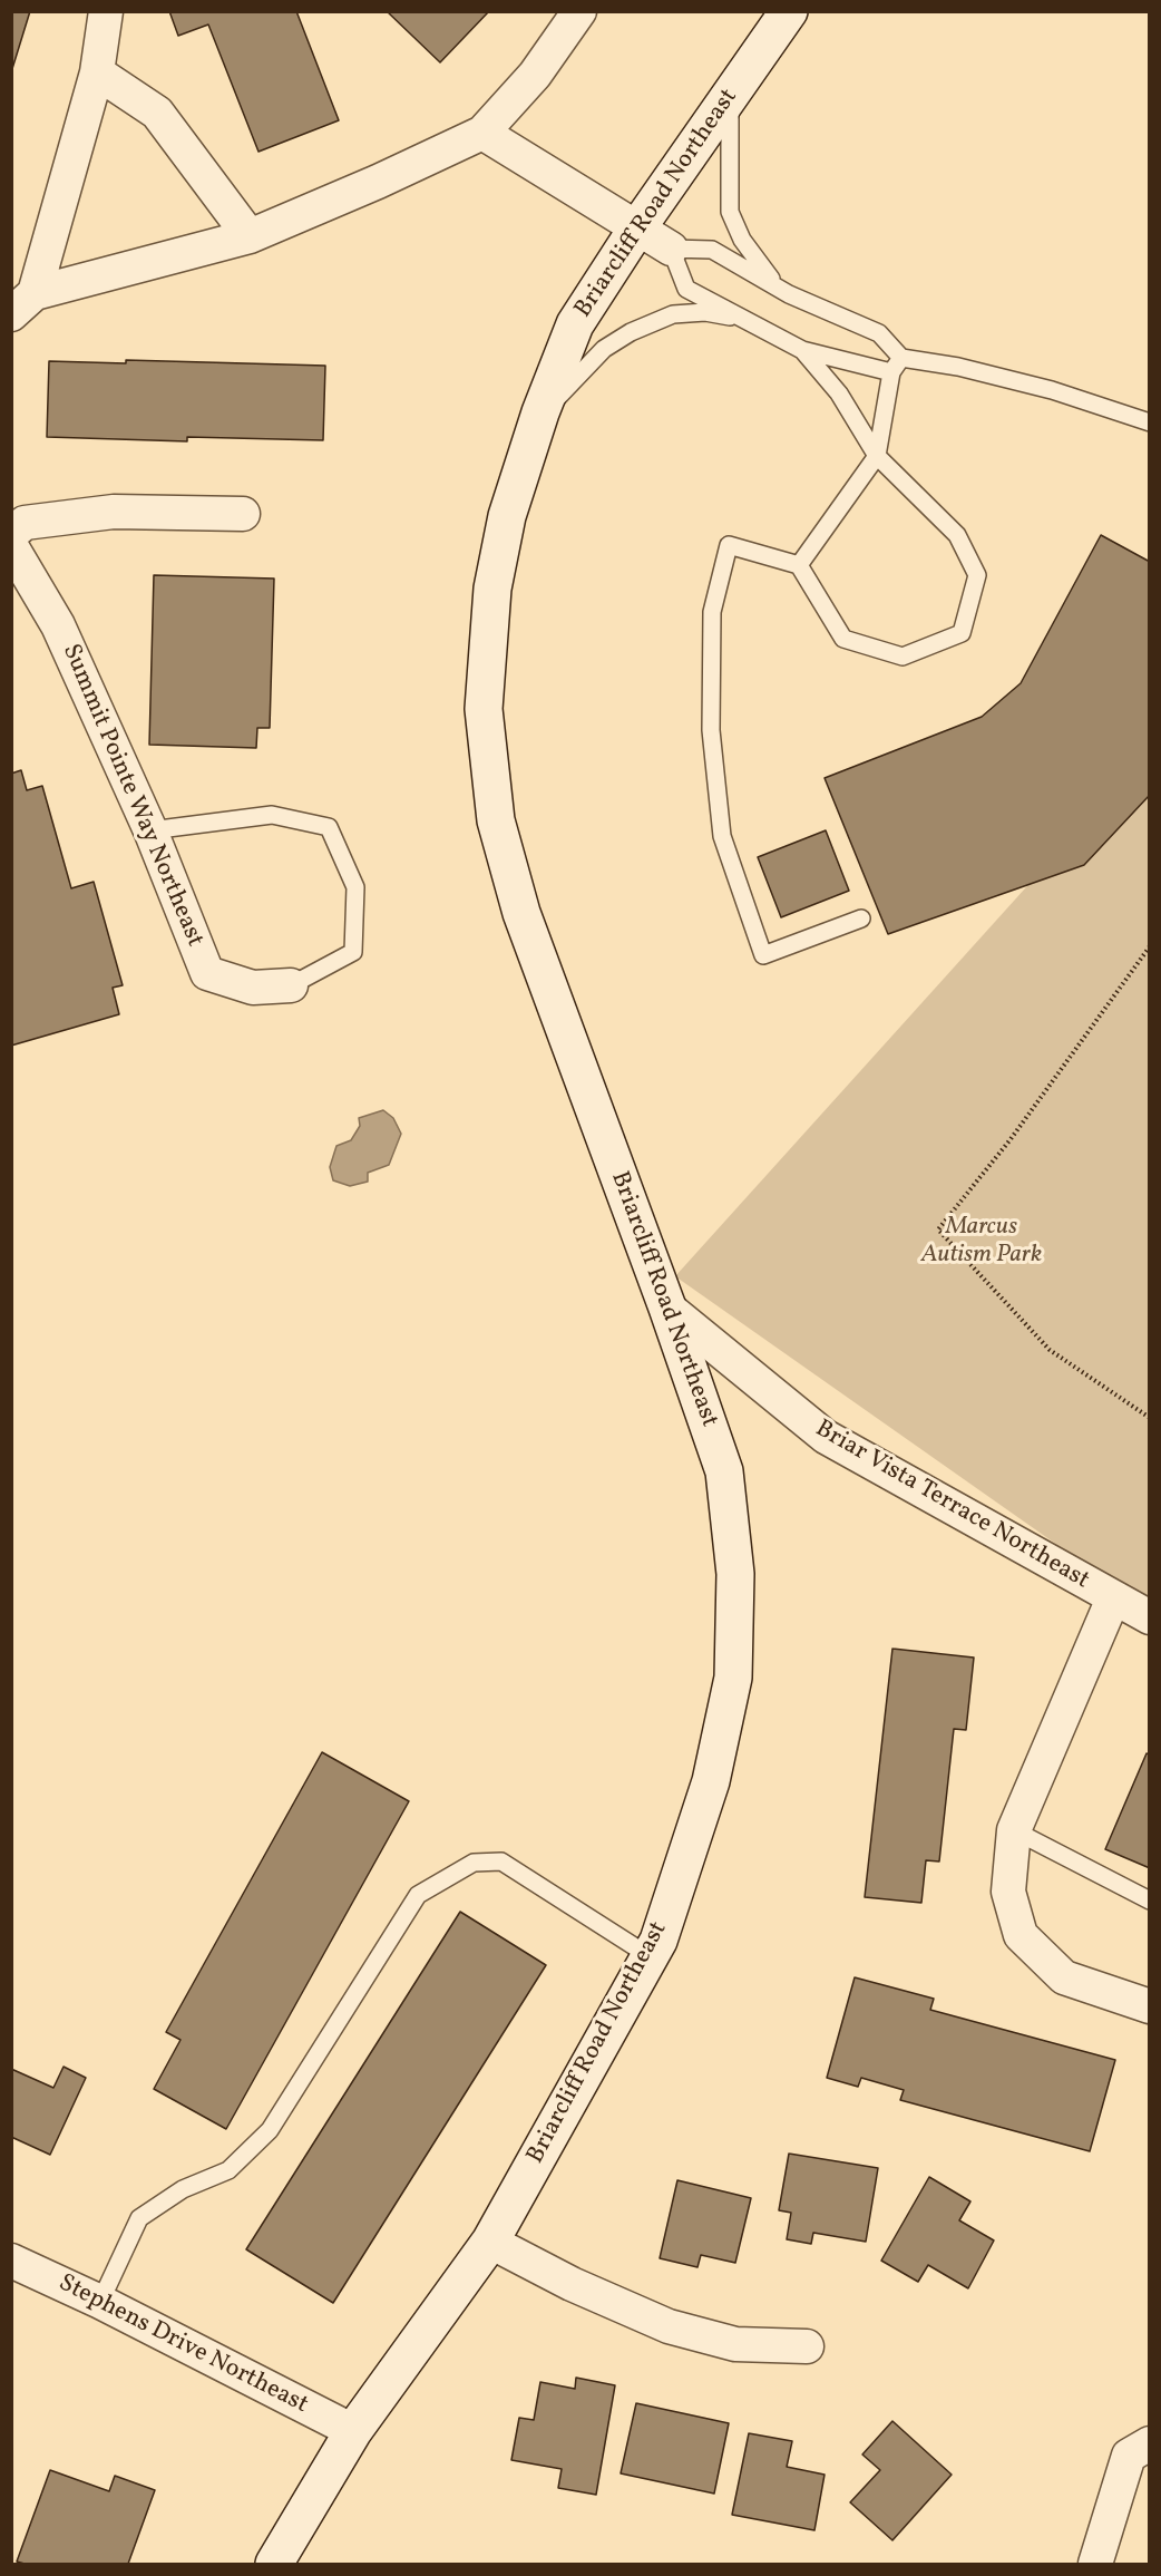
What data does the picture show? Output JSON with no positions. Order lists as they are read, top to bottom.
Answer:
{
  "streets": {
    "main road": ["Briarcliff Road Northeast"],
    "street": ["Summit Pointe Way Northeast", "Briar Vista Terrace Northeast", "Stephens Drive Northeast"]
  },
  "crossings": [
    ["Briarcliff Road Northeast", "Briar Vista Terrace Northeast"],
    ["Briarcliff Road Northeast", "Stephens Drive Northeast"]
  ],
  "parks": ["Marcus Autism Park"]
}
